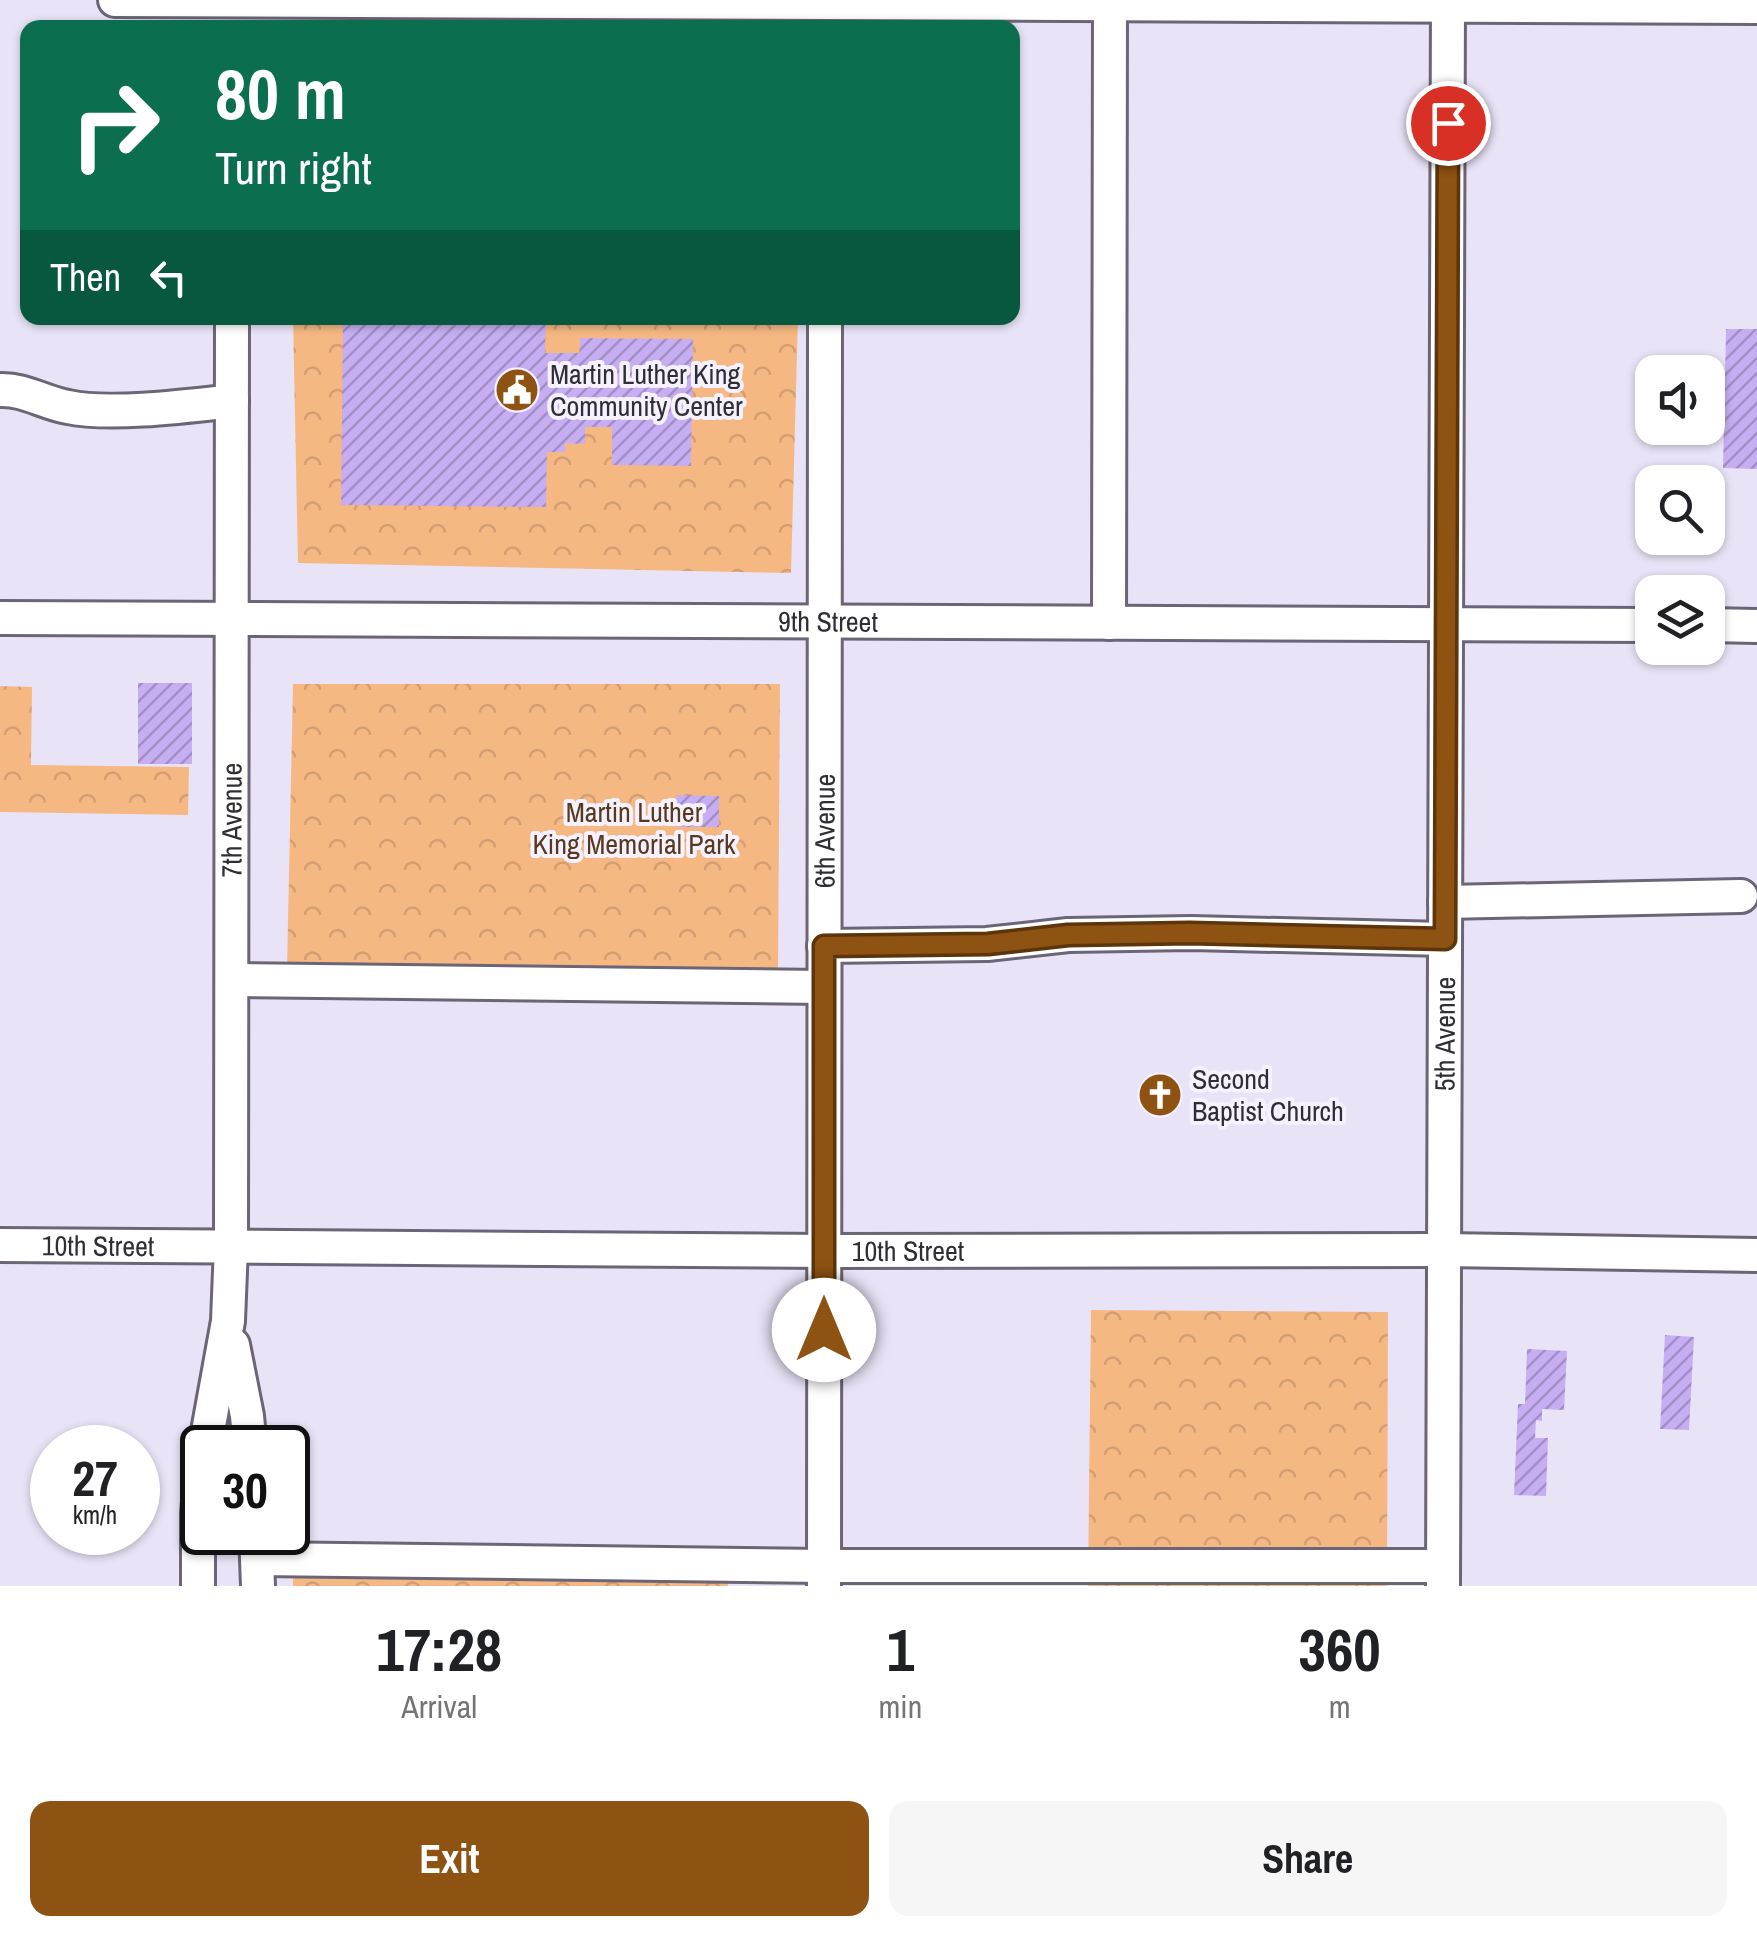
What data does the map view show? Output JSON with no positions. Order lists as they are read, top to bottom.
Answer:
{
  "streets": {
    "street": [
      "9th Street",
      "7th Avenue",
      "6th Avenue",
      "5th Avenue",
      "10th Street"
    ]
  },
  "crossings": [
    ["9th Street", "7th Avenue"],
    ["9th Street", "6th Avenue"],
    ["9th Street", "5th Avenue"],
    ["7th Avenue", "10th Street"],
    ["6th Avenue", "10th Street"],
    ["5th Avenue", "10th Street"]
  ],
  "parks": ["Martin Luther King Memorial Park"],
  "places": {
    "public building": ["Martin Luther King Community Center"],
    "church": ["Second Baptist Church"]
  },
  "page": {
    "turn": ["80 m", "Turn right"],
    "then": "Then",
    "speed": "27 km/h",
    "limit": "30",
    "eta": [
      "17:28",
      "Arrival",
      "1",
      "min",
      "360",
      "m"
    ],
    "buttons": ["Exit", "Share"]
  }
}
